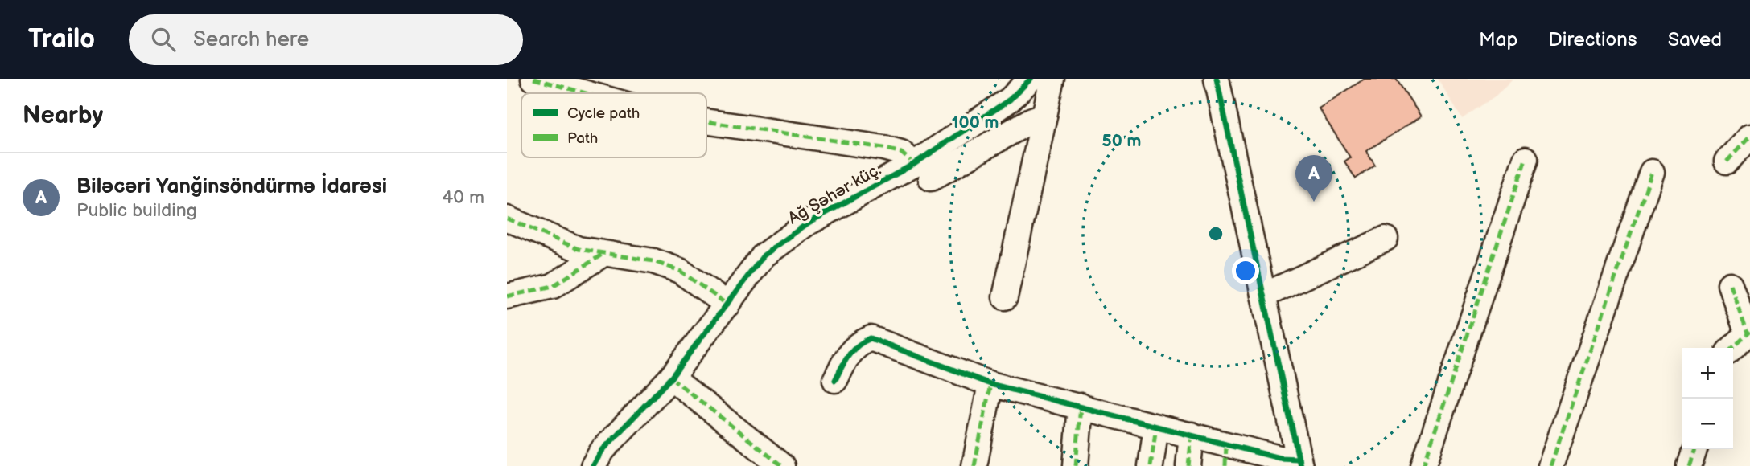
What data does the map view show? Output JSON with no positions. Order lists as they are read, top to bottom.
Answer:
{
  "streets": {
    "street": ["Ağ Şəhər küç."]
  },
  "legend": ["Cycle path", "Path"],
  "page": {
    "header": "Trailo",
    "search": "Search here",
    "nav": ["Map", "Directions", "Saved"],
    "heading": "Nearby",
    "list": [
      {
        "mark": "A",
        "name": "Biləcəri Yanğinsöndürmə İdarəsi",
        "note": "Public building",
        "value": "40 m"
      }
    ],
    "pins": "A",
    "map_buttons": ["+", "−"]
  },
  "rings": ["100 m", "50 m"]
}
